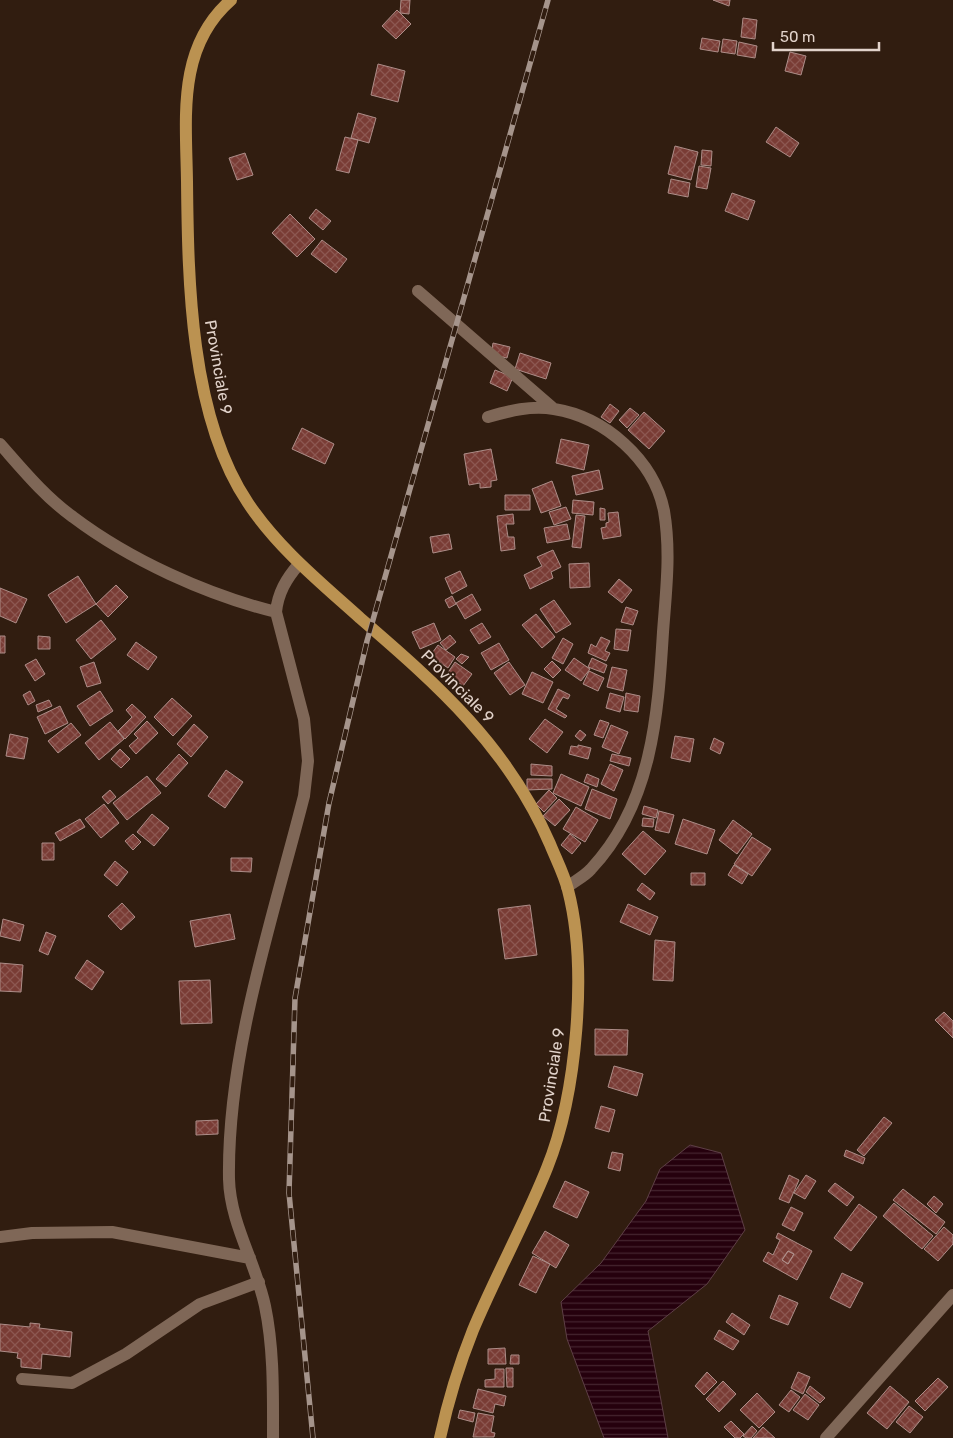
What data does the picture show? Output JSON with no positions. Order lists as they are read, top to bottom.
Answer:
{
  "streets": {
    "main road": ["Provinciale 9"]
  },
  "scale_bar": "50 m"
}
